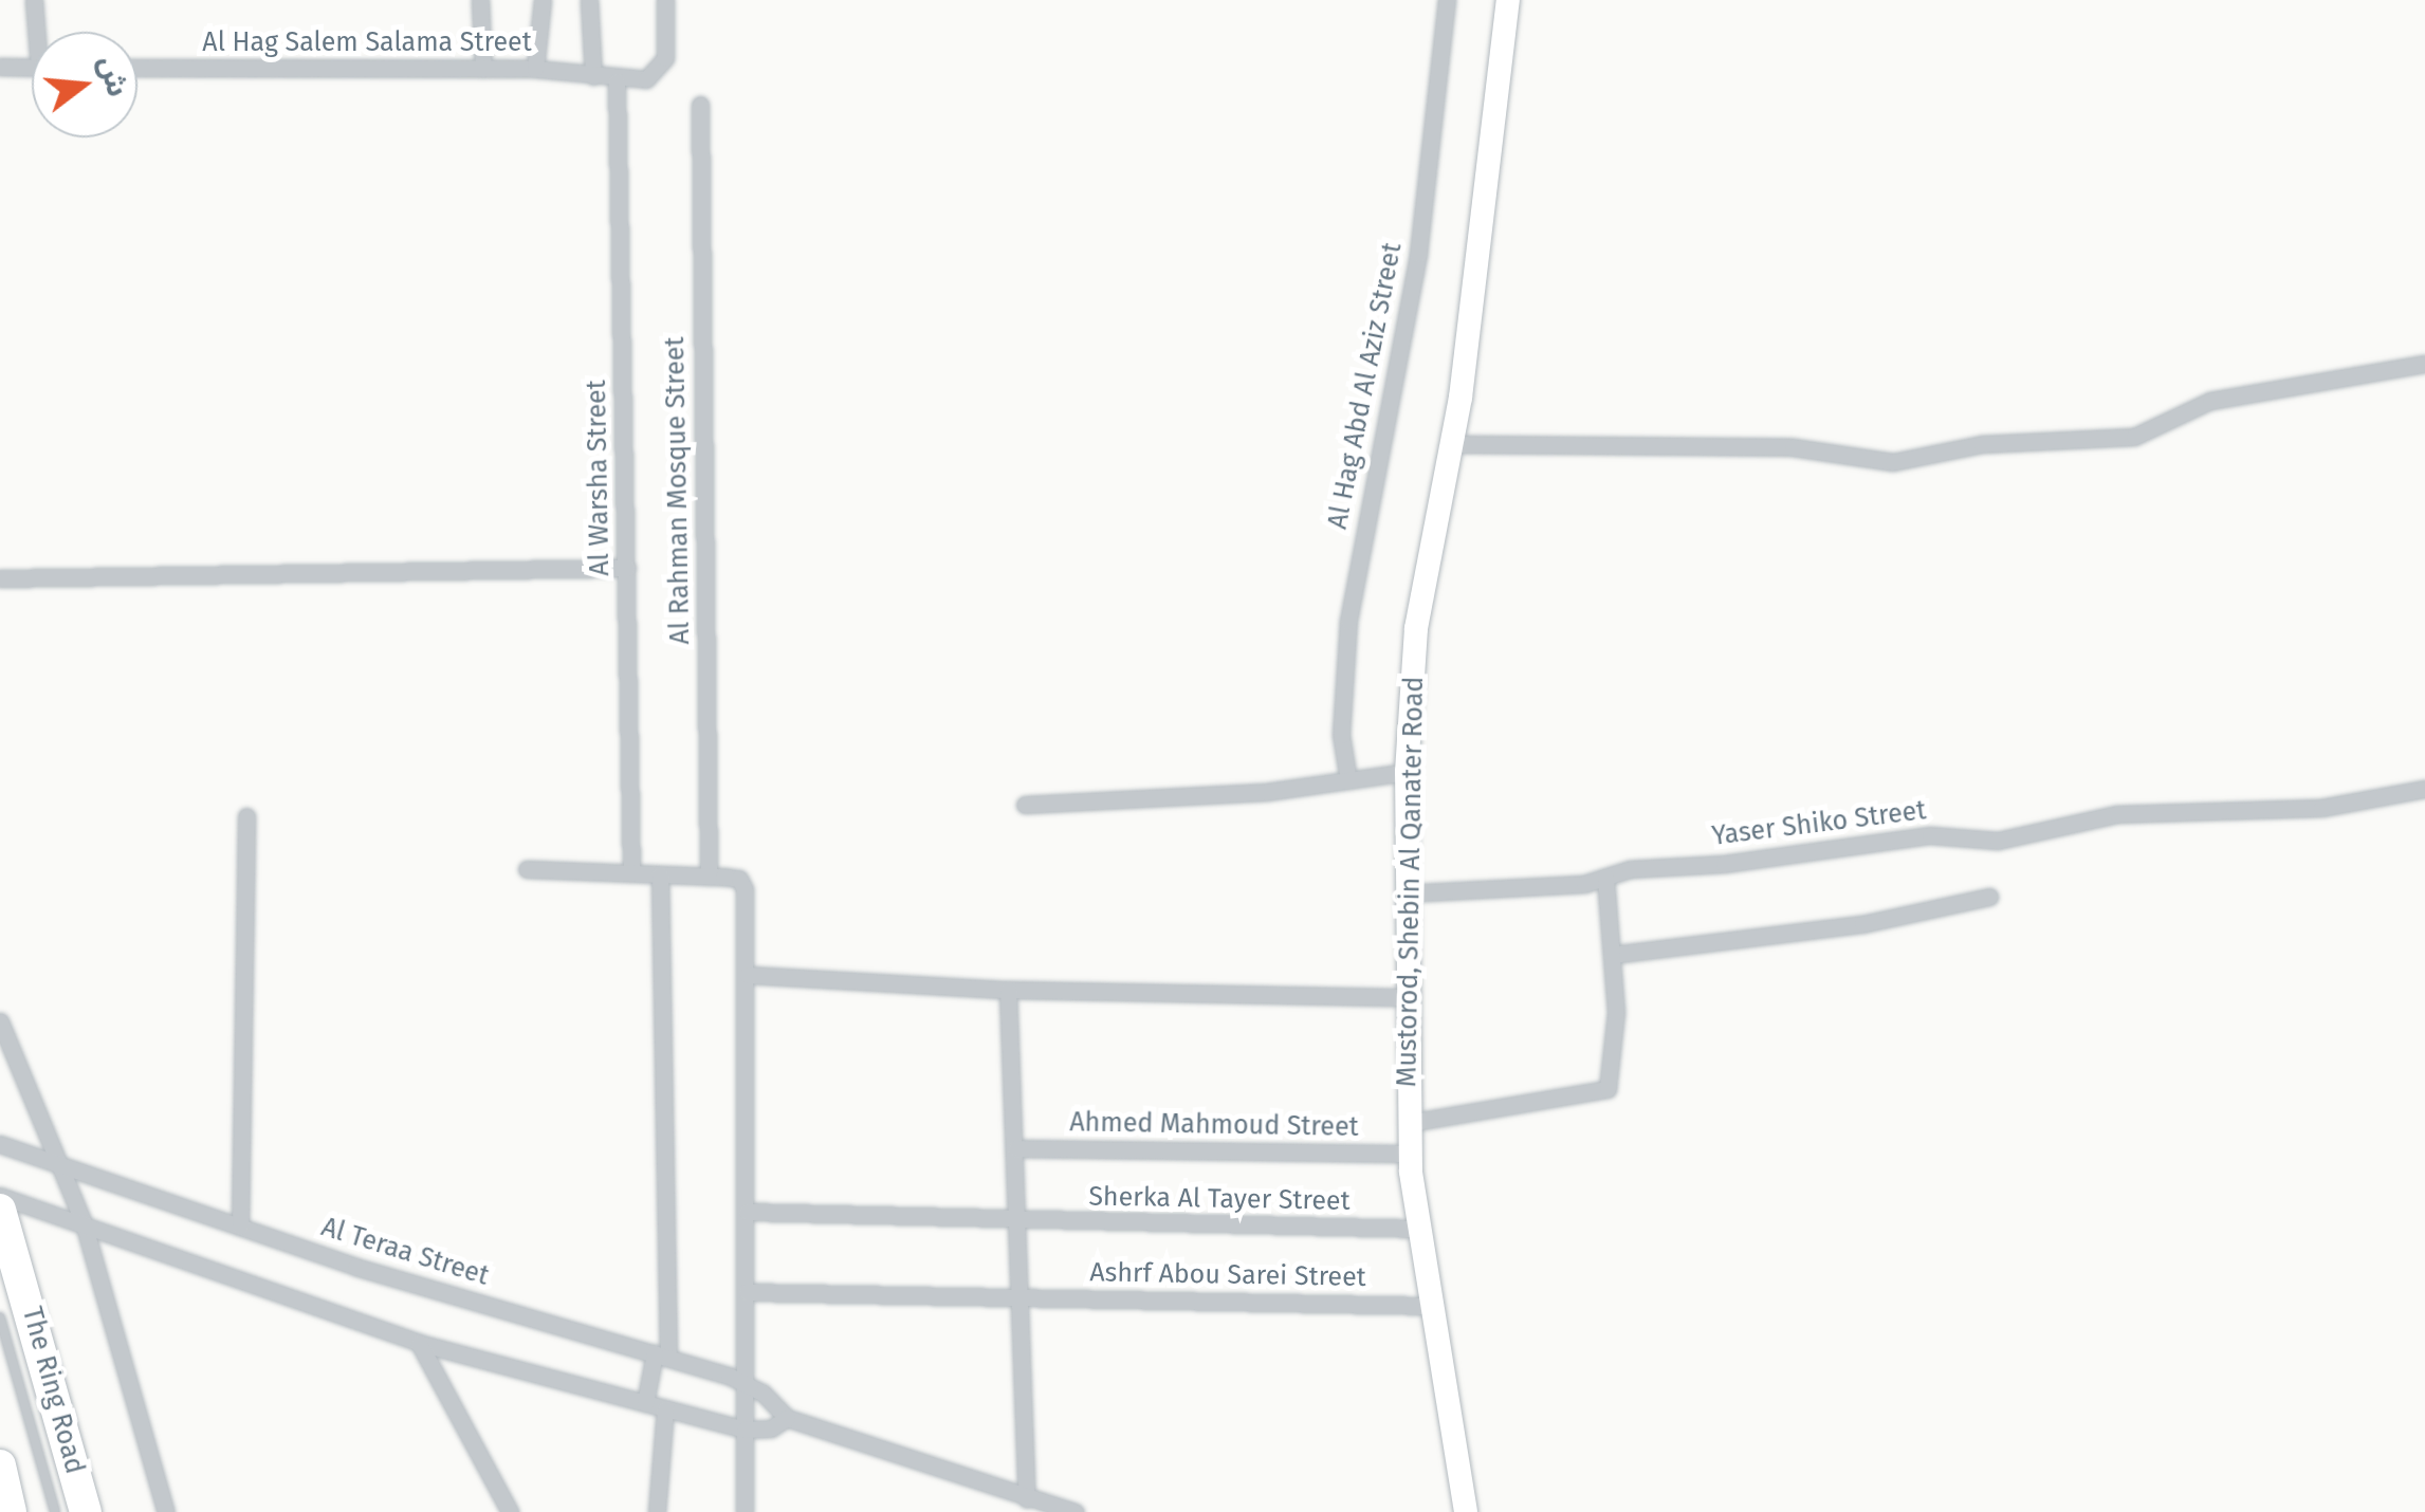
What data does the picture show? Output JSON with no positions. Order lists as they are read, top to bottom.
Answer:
{
  "streets": {
    "highway": ["The Ring Road"],
    "main road": ["Mustorod, Shebin Al Qanater Road"],
    "street": [
      "Al Hag Salem Salama Street",
      "Al Hag Abd Al Aziz Street",
      "Al Warsha Street",
      "Al Rahman Mosque Street",
      "Yaser Shiko Street",
      "Ahmed Mahmoud Street",
      "Sherka Al Tayer Street",
      "Al Teraa Street",
      "Ashrf Abou Sarei Street"
    ]
  },
  "crossings": [
    ["Al Hag Salem Salama Street", "Al Warsha Street"],
    ["Yaser Shiko Street", "Mustorod, Shebin Al Qanater Road"],
    ["Mustorod, Shebin Al Qanater Road", "Ahmed Mahmoud Street"],
    ["Mustorod, Shebin Al Qanater Road", "Sherka Al Tayer Street"],
    ["Mustorod, Shebin Al Qanater Road", "Ashrf Abou Sarei Street"]
  ],
  "north": "right"
}
